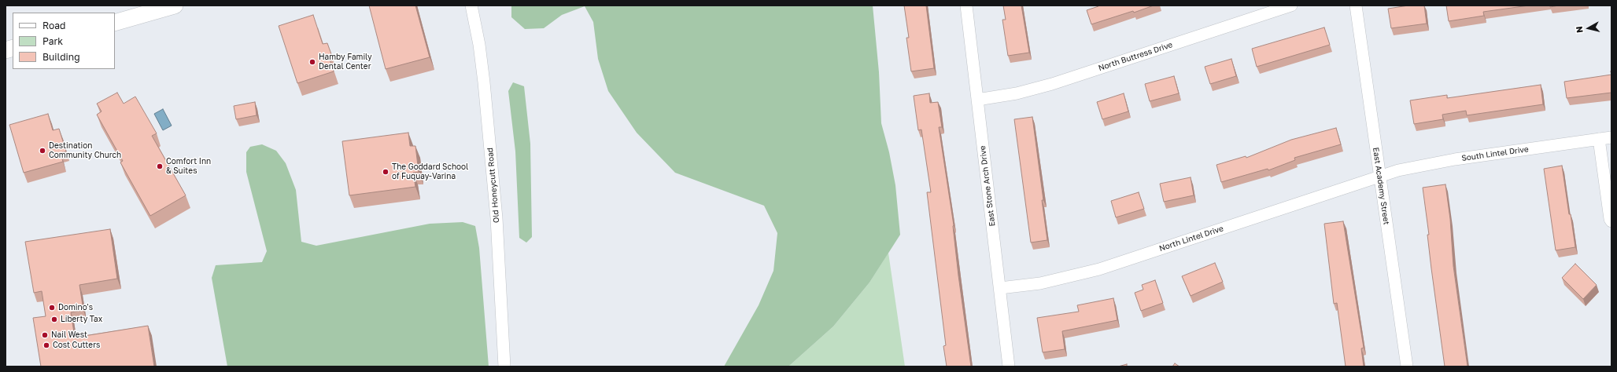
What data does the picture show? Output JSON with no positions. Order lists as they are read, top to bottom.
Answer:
{
  "streets": {
    "street": [
      "North Buttress Drive",
      "South Lintel Drive",
      "Old Honeycutt Road",
      "East Stone Arch Drive",
      "East Academy Street",
      "North Lintel Drive"
    ]
  },
  "crossings": [
    ["North Buttress Drive", "East Stone Arch Drive"],
    ["South Lintel Drive", "East Academy Street"],
    ["South Lintel Drive", "North Lintel Drive"],
    ["East Stone Arch Drive", "North Lintel Drive"],
    ["East Academy Street", "North Lintel Drive"]
  ],
  "places": [
    "Hamby Family Dental Center",
    "Destination Community Church",
    "Comfort Inn & Suites",
    "The Goddard School of Fuquay-Varina",
    "Domino's",
    "Liberty Tax",
    "Nail West",
    "Cost Cutters"
  ],
  "legend": ["Road", "Park", "Building"],
  "north": "left"
}
